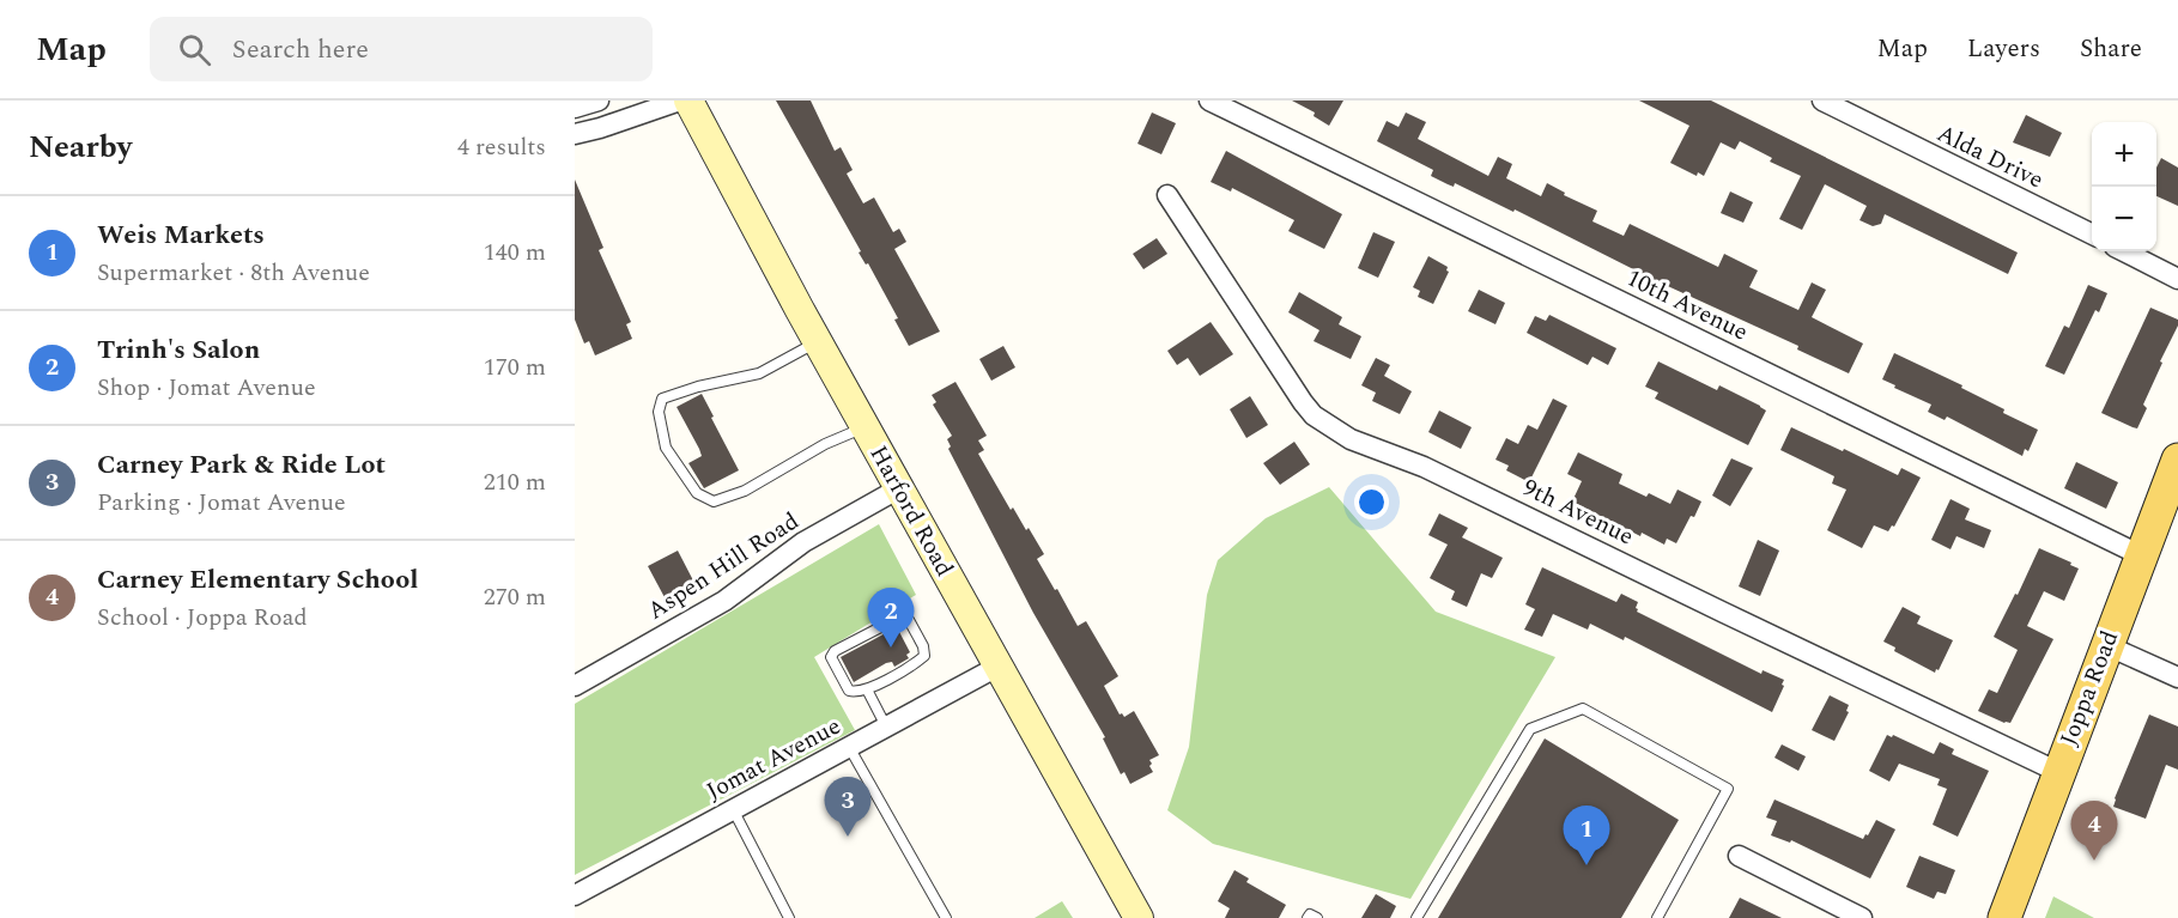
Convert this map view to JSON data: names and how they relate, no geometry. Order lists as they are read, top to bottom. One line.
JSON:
{"streets":{"main road":["Harford Road","Joppa Road"],"street":["Alda Drive","10th Avenue","9th Avenue","Aspen Hill Road","Jomat Avenue"]},"crossings":[["10th Avenue","Joppa Road"],["Harford Road","Aspen Hill Road"],["Harford Road","Jomat Avenue"],["9th Avenue","Joppa Road"]],"page":{"header":"Map","search":"Search here","nav":["Map","Layers","Share"],"heading":["Nearby","4 results"],"map_buttons":["+","−"],"list":[{"mark":"1","name":"Weis Markets","note":"Supermarket · 8th Avenue","value":"140 m"},{"mark":"2","name":"Trinh's Salon","note":"Shop · Jomat Avenue","value":"170 m"},{"mark":"3","name":"Carney Park & Ride Lot","note":"Parking · Jomat Avenue","value":"210 m"},{"mark":"4","name":"Carney Elementary School","note":"School · Joppa Road","value":"270 m"}],"pins":["2","3","4","1"]}}
